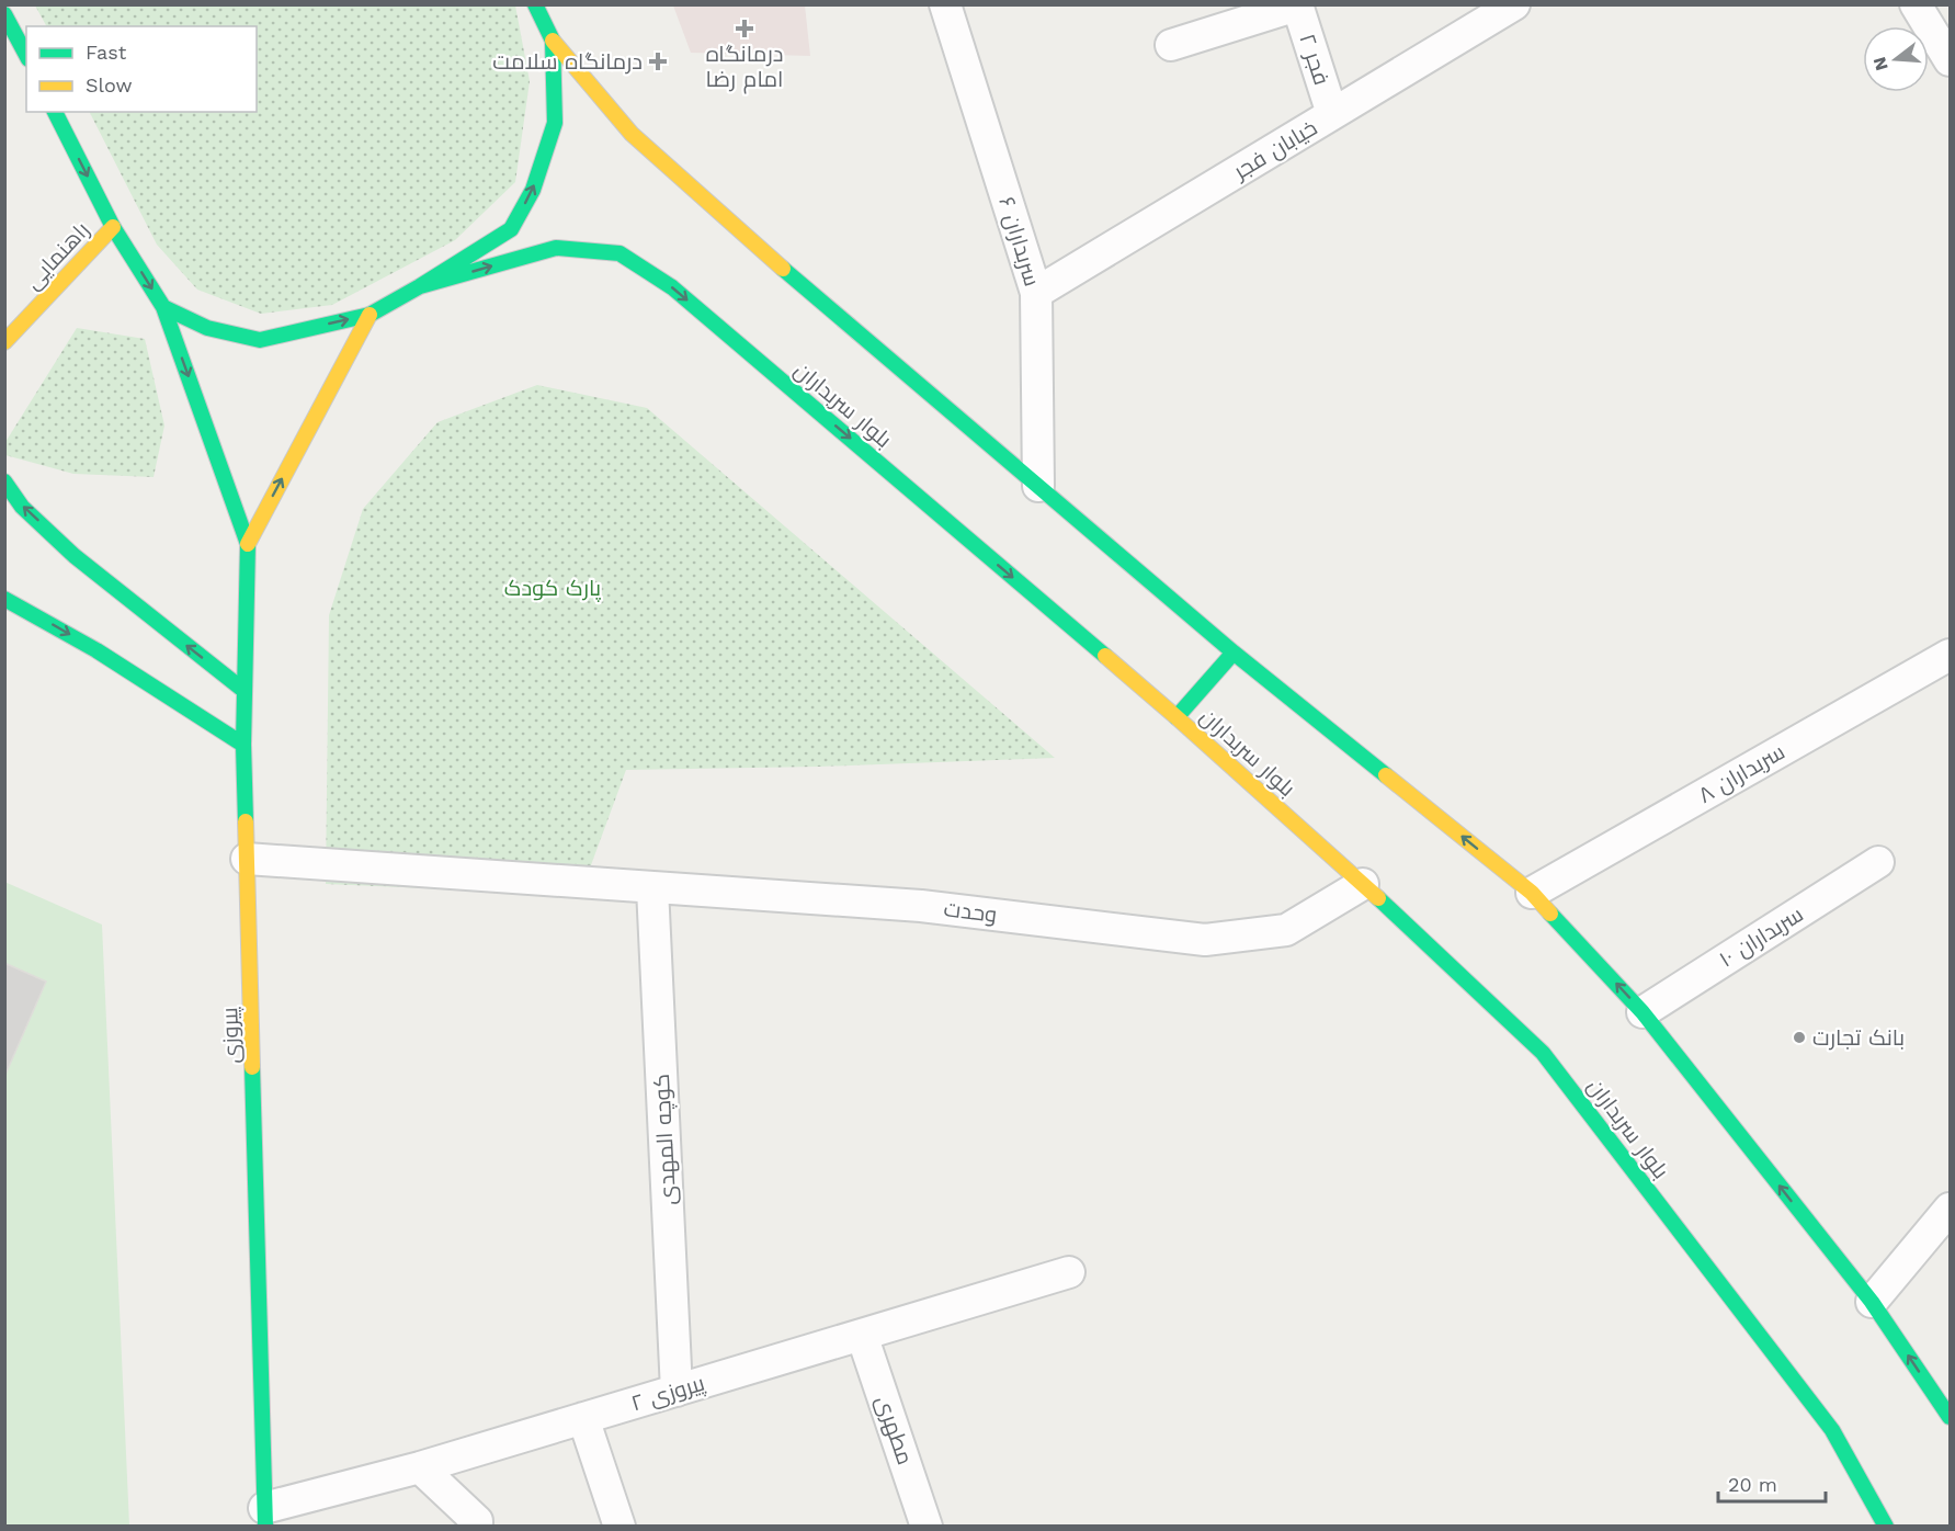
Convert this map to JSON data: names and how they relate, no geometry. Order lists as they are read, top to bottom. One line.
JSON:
{"streets":{"main road":["راهنمایی","بلوار سربداران","پیروزی"],"street":["فجر ۲","خیابان فجر","سربداران ۶","سربداران ۸","وحدت","سربداران ۱۰","کوچه المهدی","پیروزی ۲","مطهری"]},"crossings":[["فجر ۲","خیابان فجر"],["خیابان فجر","سربداران ۶"],["بلوار سربداران","وحدت"],["وحدت","پیروزی"],["وحدت","کوچه المهدی"],["پیروزی","پیروزی ۲"],["کوچه المهدی","پیروزی ۲"],["پیروزی ۲","مطهری"]],"parks":["پارک کودک"],"places":{"health":["درمانگاه امام رضا","درمانگاه سلامت"],"other":["بانک تجارت"]},"legend":["Fast","Slow"],"scale_bar":"20 m","north":"left"}
